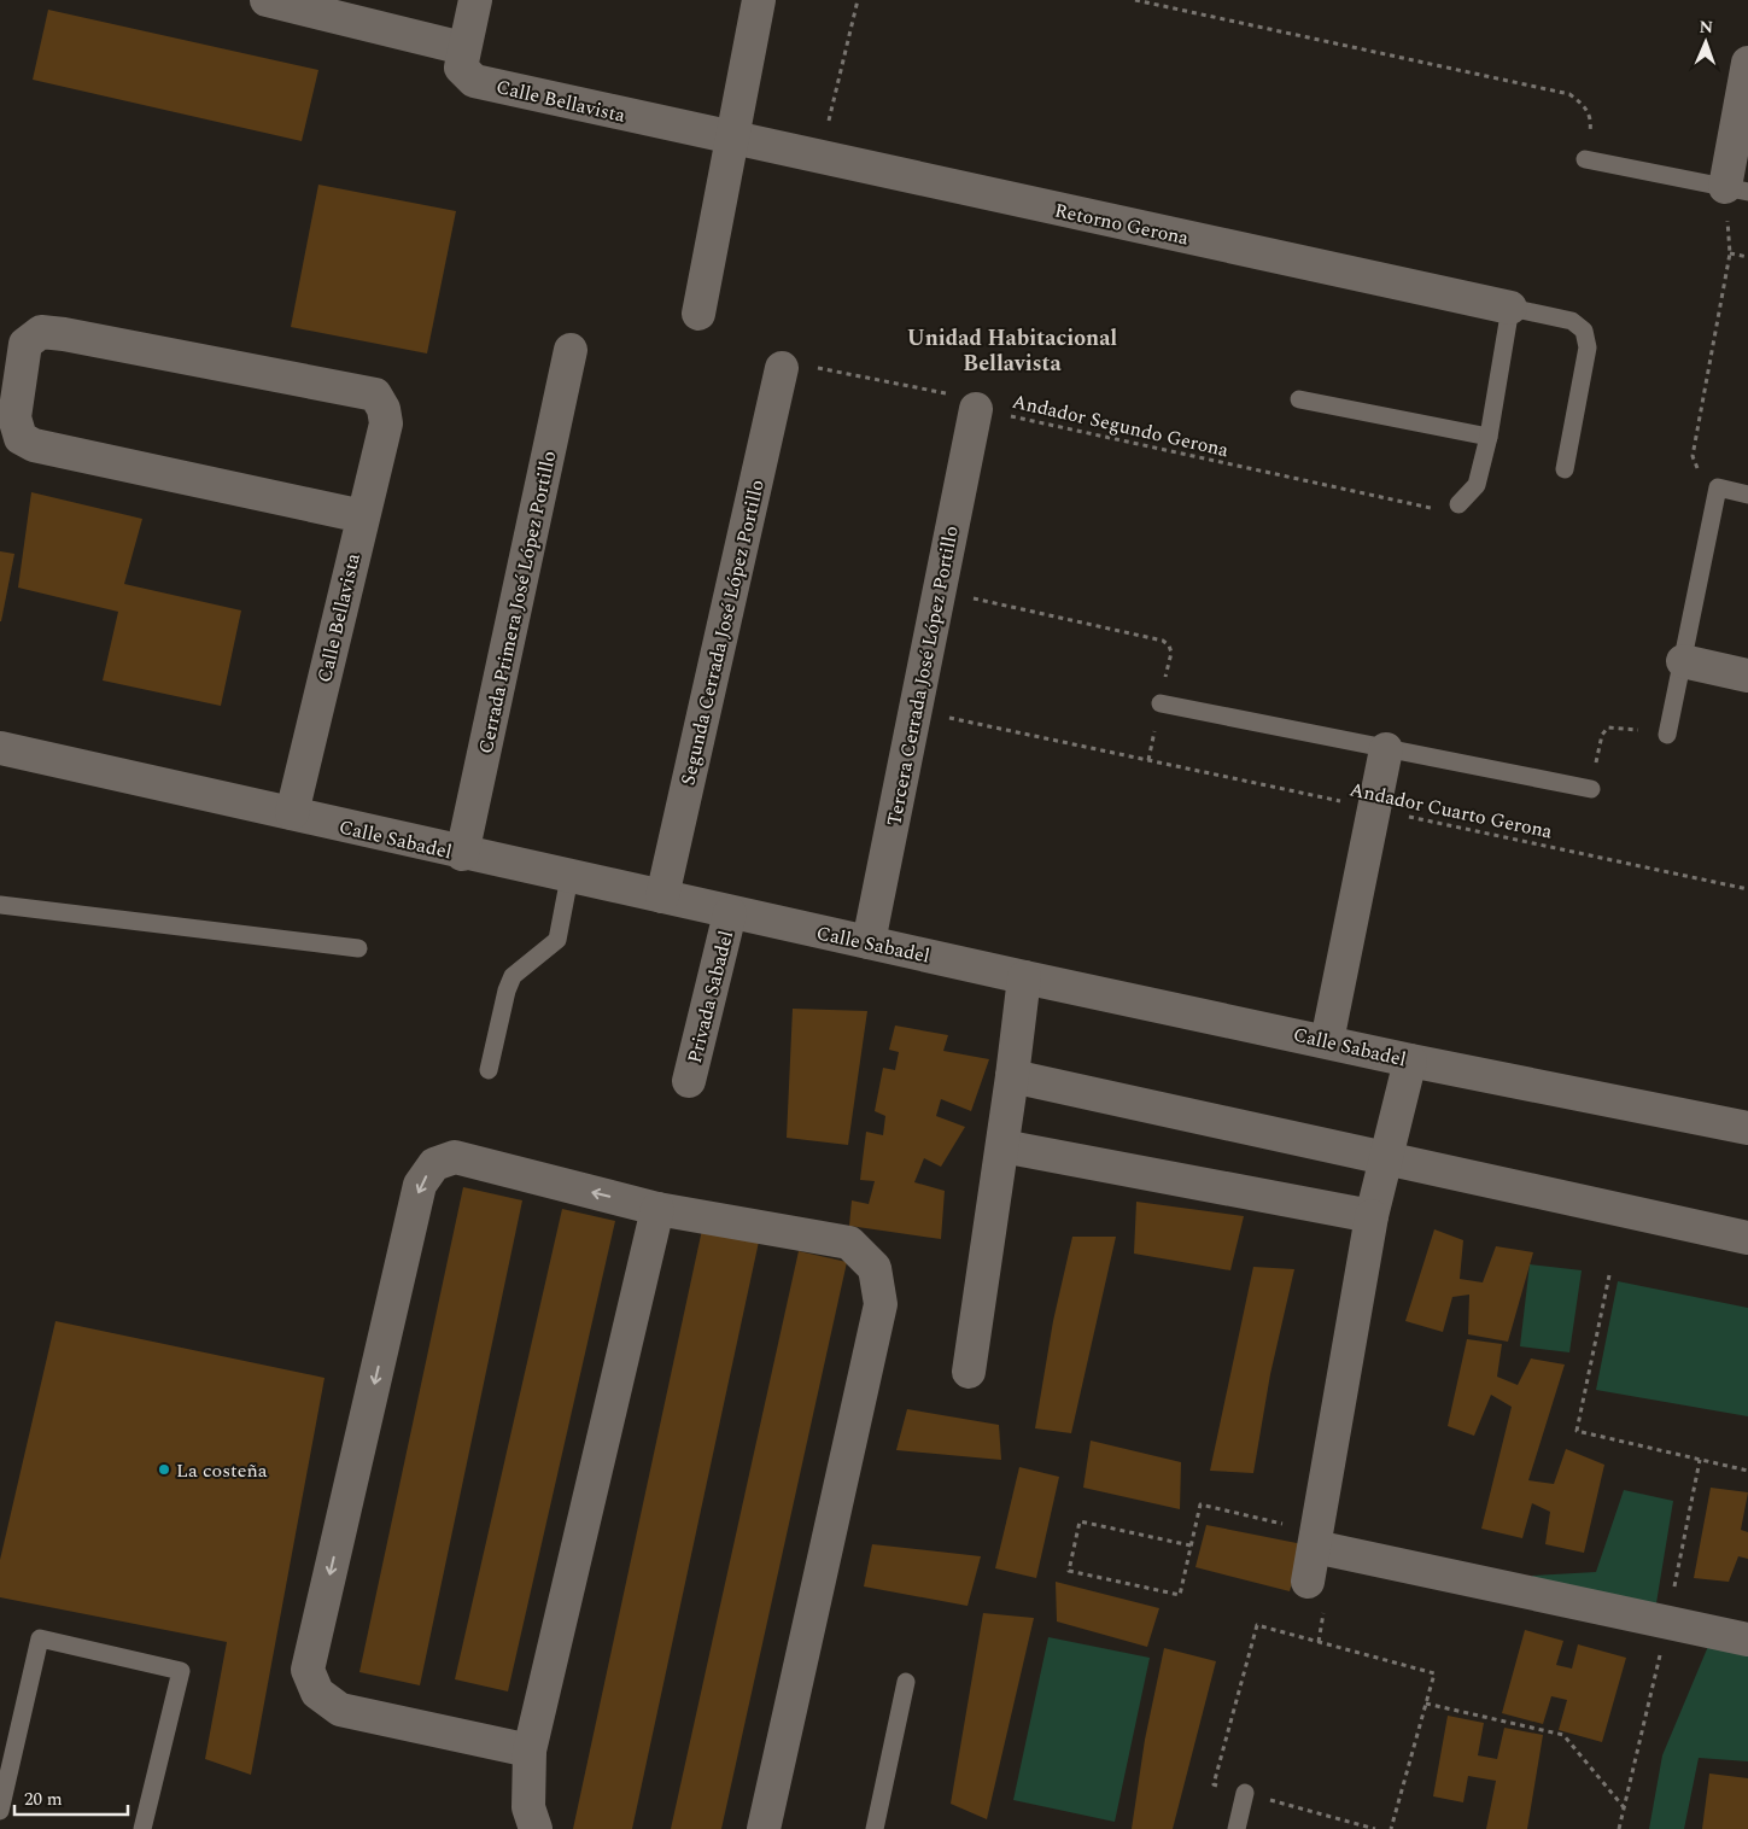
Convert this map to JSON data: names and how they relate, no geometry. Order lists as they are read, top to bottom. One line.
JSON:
{"streets":{"street":["Calle Bellavista","Retorno Gerona","Cerrada Primera José López Portillo","Segunda Cerrada José López Portillo","Tercera Cerrada José López Portillo","Calle Sabadel","Privada Sabadel"],"path":["Andador Segundo Gerona","Andador Cuarto Gerona"]},"crossings":[["Calle Bellavista","Retorno Gerona"],["Calle Bellavista","Calle Sabadel"],["Andador Segundo Gerona","Segunda Cerrada José López Portillo"],["Andador Segundo Gerona","Tercera Cerrada José López Portillo"],["Cerrada Primera José López Portillo","Calle Sabadel"],["Segunda Cerrada José López Portillo","Calle Sabadel"],["Tercera Cerrada José López Portillo","Andador Cuarto Gerona"],["Tercera Cerrada José López Portillo","Calle Sabadel"],["Calle Sabadel","Privada Sabadel"]],"districts":["Unidad Habitacional Bellavista"],"places":["La costeña"],"scale_bar":"20 m","north":"top"}
